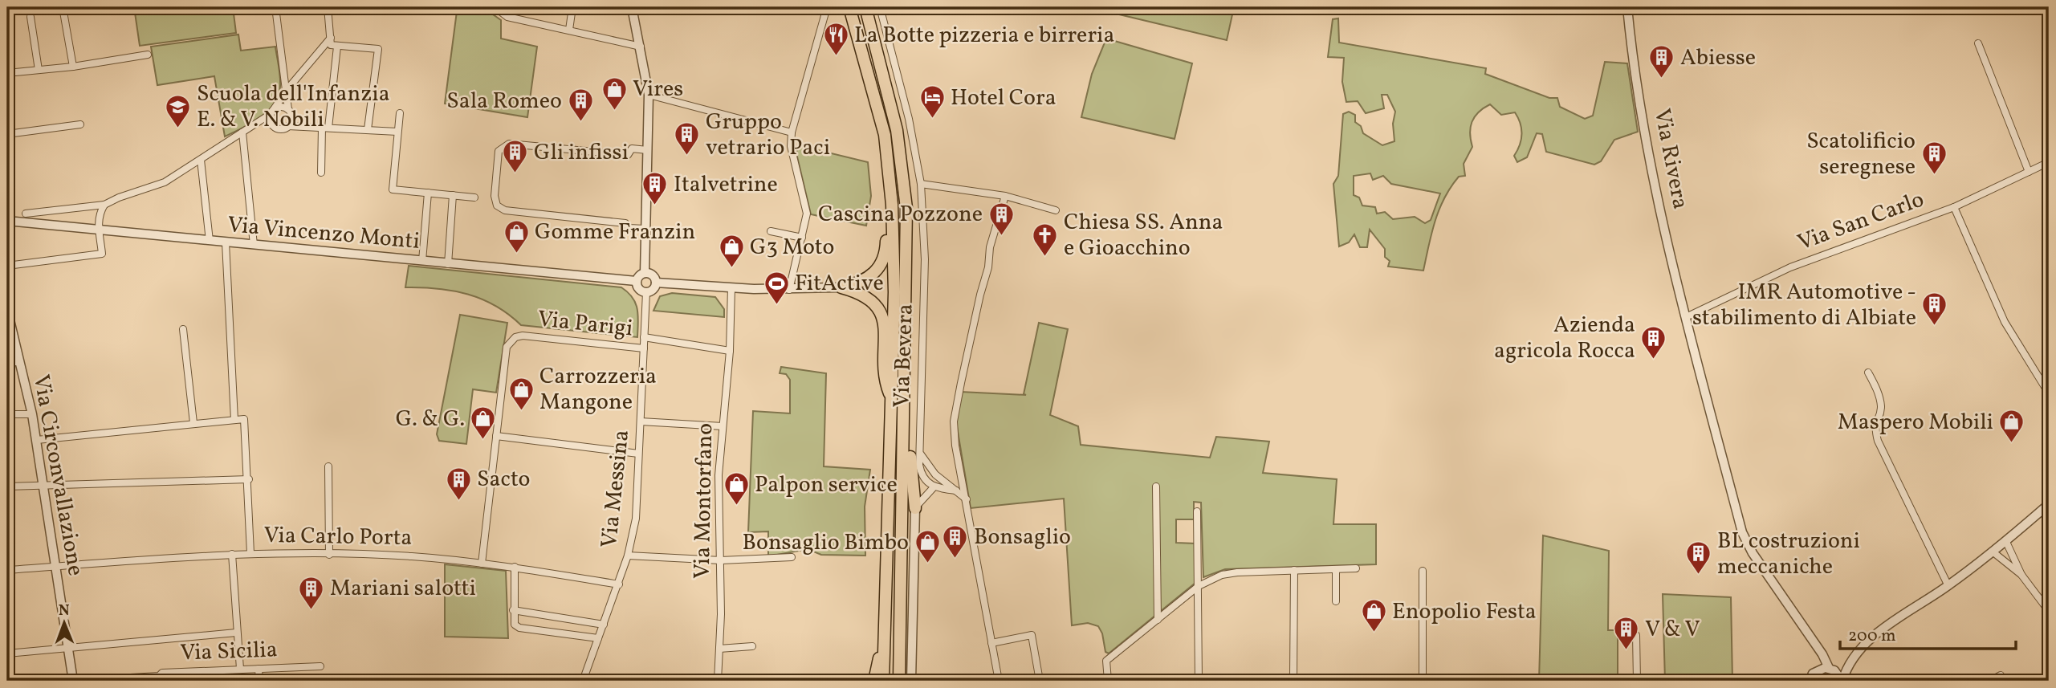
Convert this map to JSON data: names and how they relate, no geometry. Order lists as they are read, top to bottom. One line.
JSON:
{"streets":{"street":["Via Rivera","Via San Carlo","Via Vincenzo Monti","Via Parigi","Via Bevera","Via Circonvallazione","Via Messina","Via Montorfano","Via Carlo Porta","Via Sicilia"]},"crossings":[["Via Rivera","Via San Carlo"],["Via Vincenzo Monti","Via Messina"],["Via Parigi","Via Messina"],["Via Circonvallazione","Via Carlo Porta"],["Via Circonvallazione","Via Sicilia"],["Via Messina","Via Carlo Porta"]],"places":{"restaurant":["La Botte pizzeria e birreria"],"building":["Abiesse","Sala Romeo","Gruppo vetrario Paci","Gli infissi","Scatolificio seregnese","Italvetrine","Cascina Pozzone","IMR Automotive - stabilimento di Albiate","Azienda agricola Rocca","Sacto","Bonsaglio","BL costruzioni meccaniche","Mariani salotti","V & V"],"shop":["Vires","Gomme Franzin","G3 Moto","Carrozzeria Mangone","G. & G.","Maspero Mobili","Palpon service","Bonsaglio Bimbo","Enopolio Festa"],"hotel":["Hotel Cora"],"school or university":["Scuola dell'Infanzia E. & V. Nobili"],"church":["Chiesa SS. Anna e Gioacchino"],"sports":["FitActive"]},"scale_bar":"200 m","north":"top"}
